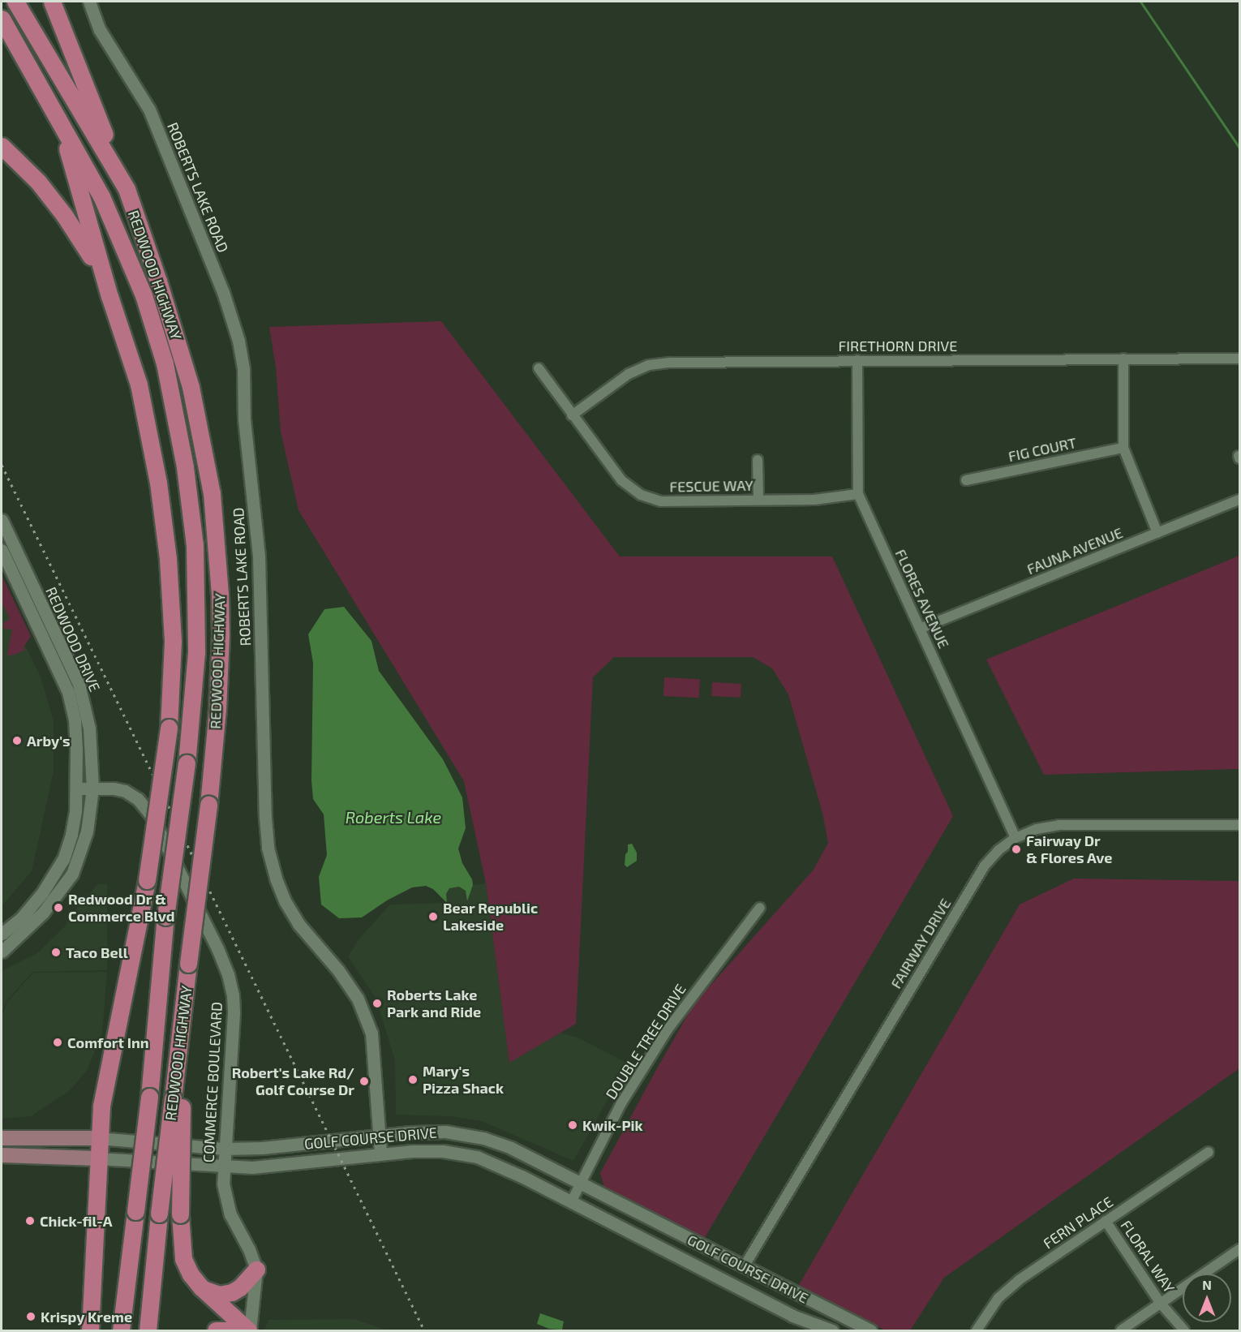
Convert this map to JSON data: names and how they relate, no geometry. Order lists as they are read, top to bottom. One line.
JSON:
{"streets":{"highway":["REDWOOD HIGHWAY"],"main road":["GOLF COURSE DRIVE"],"street":["ROBERTS LAKE ROAD","FIRETHORN DRIVE","FIG COURT","FESCUE WAY","FAUNA AVENUE","FLORES AVENUE","REDWOOD DRIVE","FAIRWAY DRIVE","DOUBLE TREE DRIVE","COMMERCE BOULEVARD","FERN PLACE","FLORAL WAY"]},"crossings":[["ROBERTS LAKE ROAD","GOLF COURSE DRIVE"],["FIRETHORN DRIVE","FESCUE WAY"],["FIRETHORN DRIVE","FLORES AVENUE"],["FESCUE WAY","FLORES AVENUE"],["FAUNA AVENUE","FLORES AVENUE"],["FLORES AVENUE","FAIRWAY DRIVE"],["REDWOOD DRIVE","COMMERCE BOULEVARD"],["FAIRWAY DRIVE","GOLF COURSE DRIVE"],["DOUBLE TREE DRIVE","GOLF COURSE DRIVE"],["COMMERCE BOULEVARD","GOLF COURSE DRIVE"],["FERN PLACE","FLORAL WAY"]],"water":["Roberts Lake"],"places":["Arby's","Fairway Dr & Flores Ave","Redwood Dr & Commerce Blvd","Bear Republic Lakeside","Taco Bell","Roberts Lake Park and Ride","Comfort Inn","Mary's Pizza Shack","Robert's Lake Rd/ Golf Course Dr","Kwik-Pik","Chick-fil-A","Krispy Kreme"],"north":"top"}
